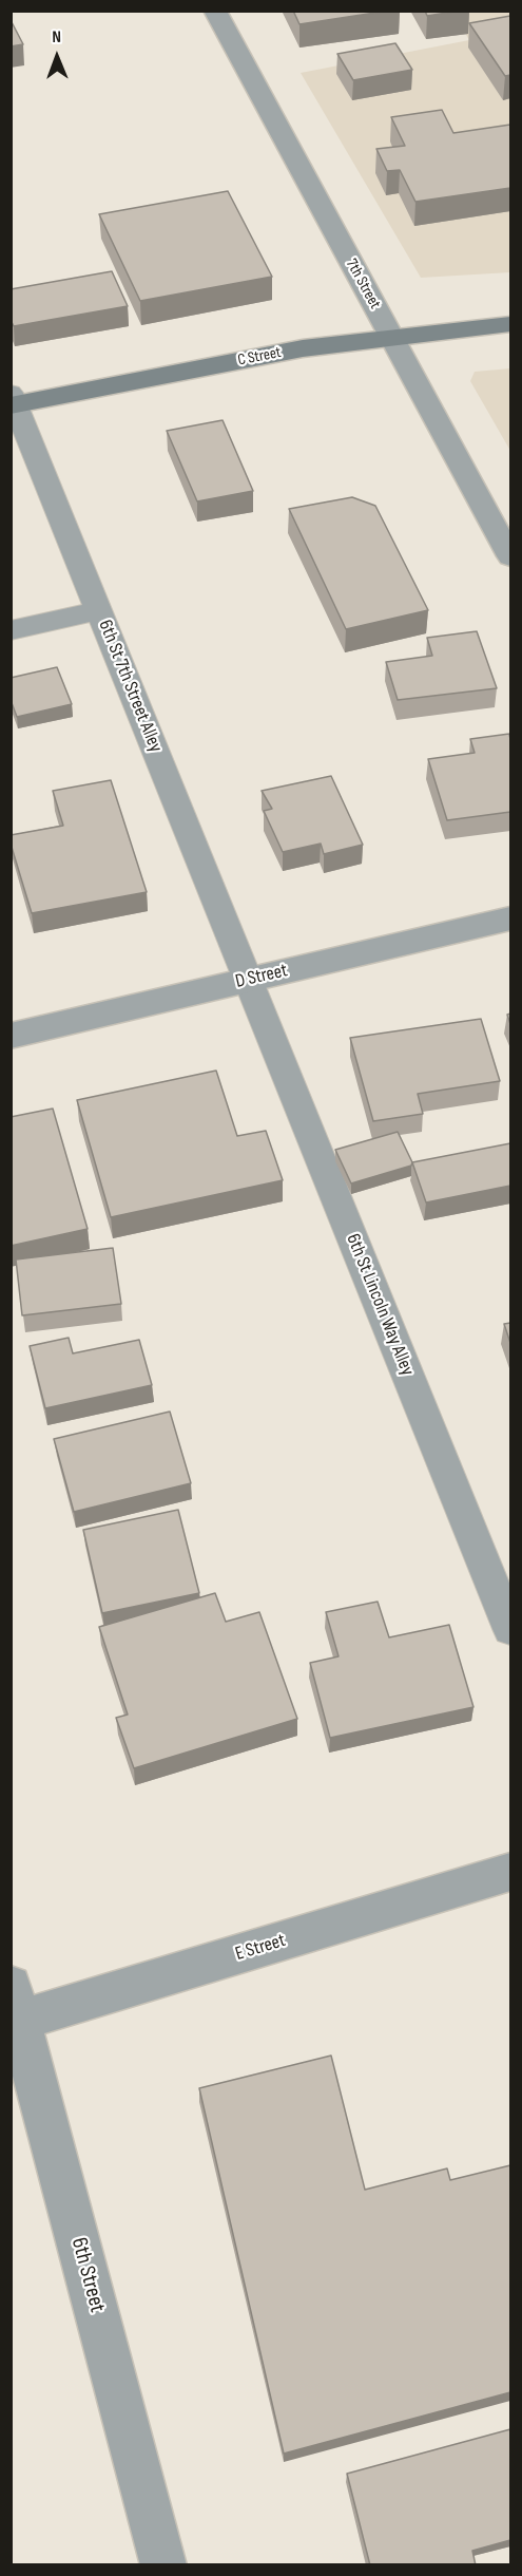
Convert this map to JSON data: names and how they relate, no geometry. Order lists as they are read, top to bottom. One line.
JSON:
{"streets":{"street":["7th Street","C Street","D Street","E Street","6th Street"],"lane":["6th St 7th Street Alley","6th St Lincoln Way Alley"]},"crossings":[["7th Street","C Street"],["C Street","6th St 7th Street Alley"],["6th St 7th Street Alley","D Street"],["6th St 7th Street Alley","6th St Lincoln Way Alley"],["D Street","6th St Lincoln Way Alley"],["E Street","6th Street"]],"north":"top"}
